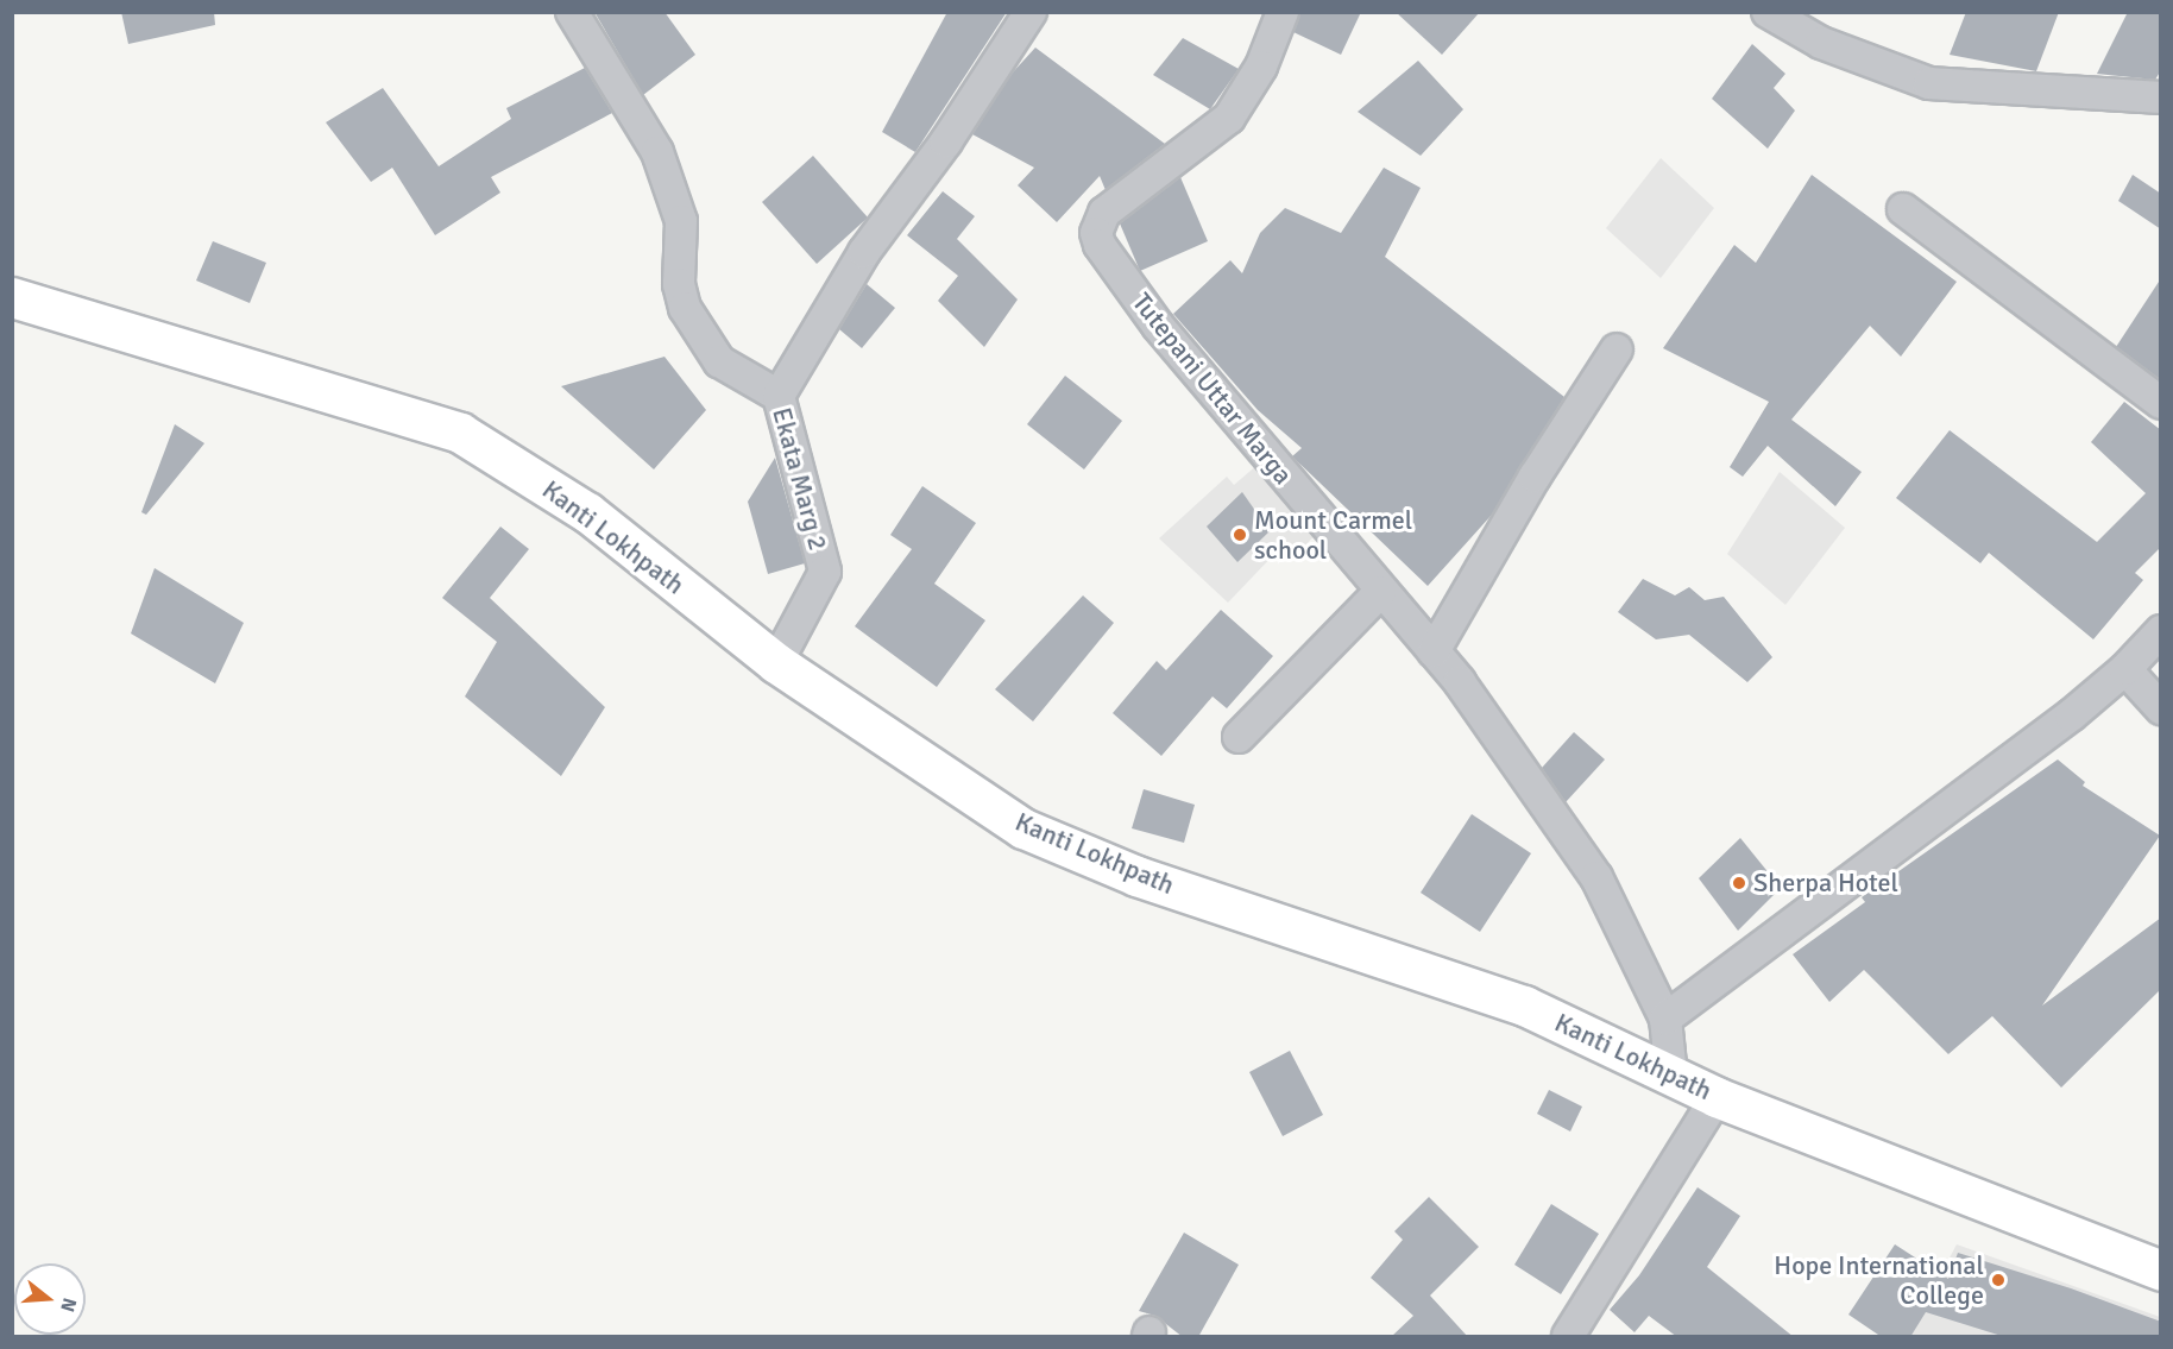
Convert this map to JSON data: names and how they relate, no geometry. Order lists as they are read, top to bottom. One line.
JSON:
{"streets":{"main road":["Kanti Lokhpath"],"street":["Tutepani Uttar Marga","Ekata Marg 2"]},"crossings":[["Tutepani Uttar Marga","Kanti Lokhpath"],["Ekata Marg 2","Kanti Lokhpath"]],"places":["Mount Carmel school","Sherpa Hotel","Hope International College"],"north":"right"}
